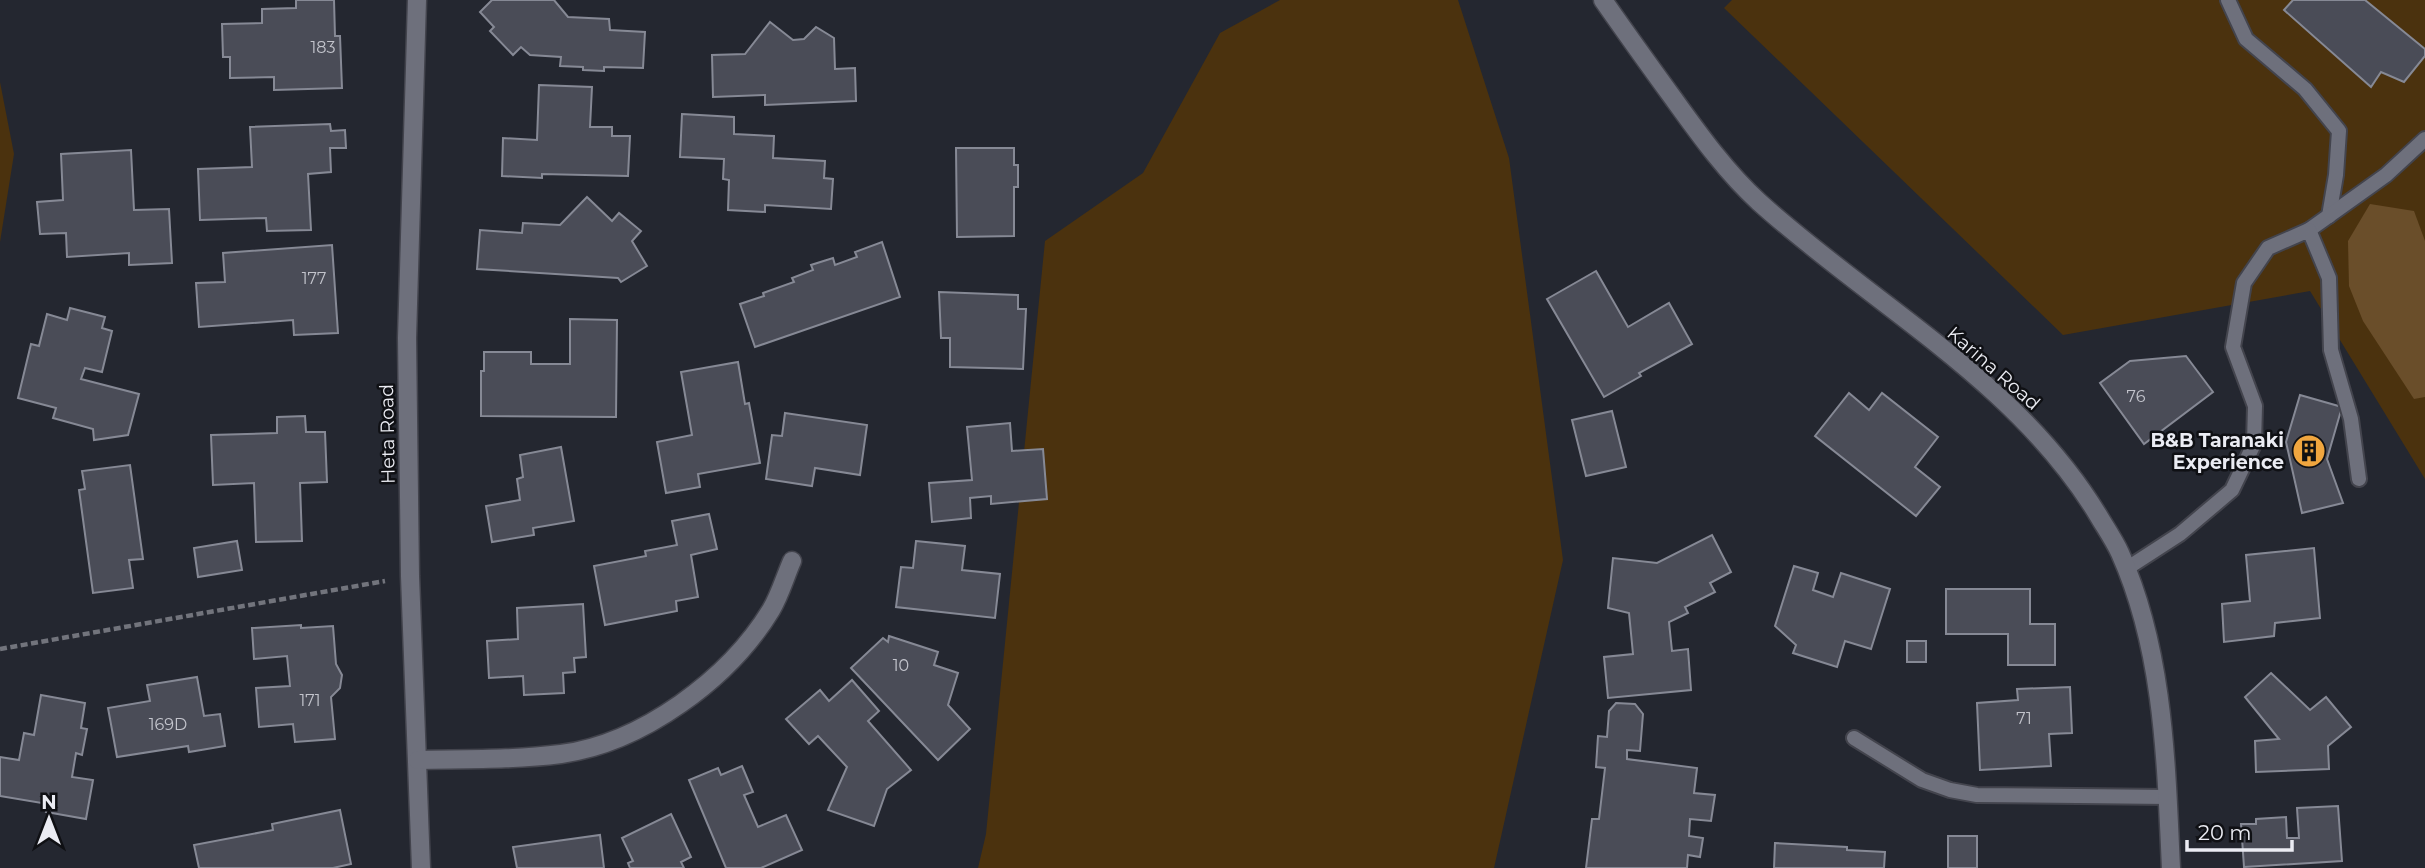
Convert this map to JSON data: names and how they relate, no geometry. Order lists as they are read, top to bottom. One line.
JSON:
{"streets":{"street":["Karina Road","Heta Road"]},"places":{"building":["B&B Taranaki Experience"]},"house_numbers":["183","177","76","10","171","71","169D"],"scale_bar":"20 m","north":"top"}
